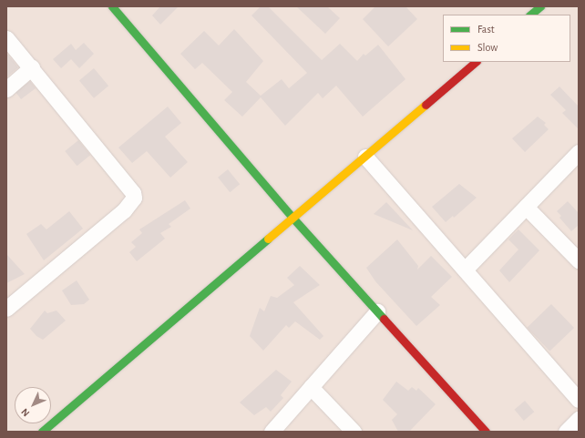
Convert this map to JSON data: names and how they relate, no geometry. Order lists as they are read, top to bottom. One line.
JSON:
{"legend":["Fast","Slow"],"north":"bottom left"}
